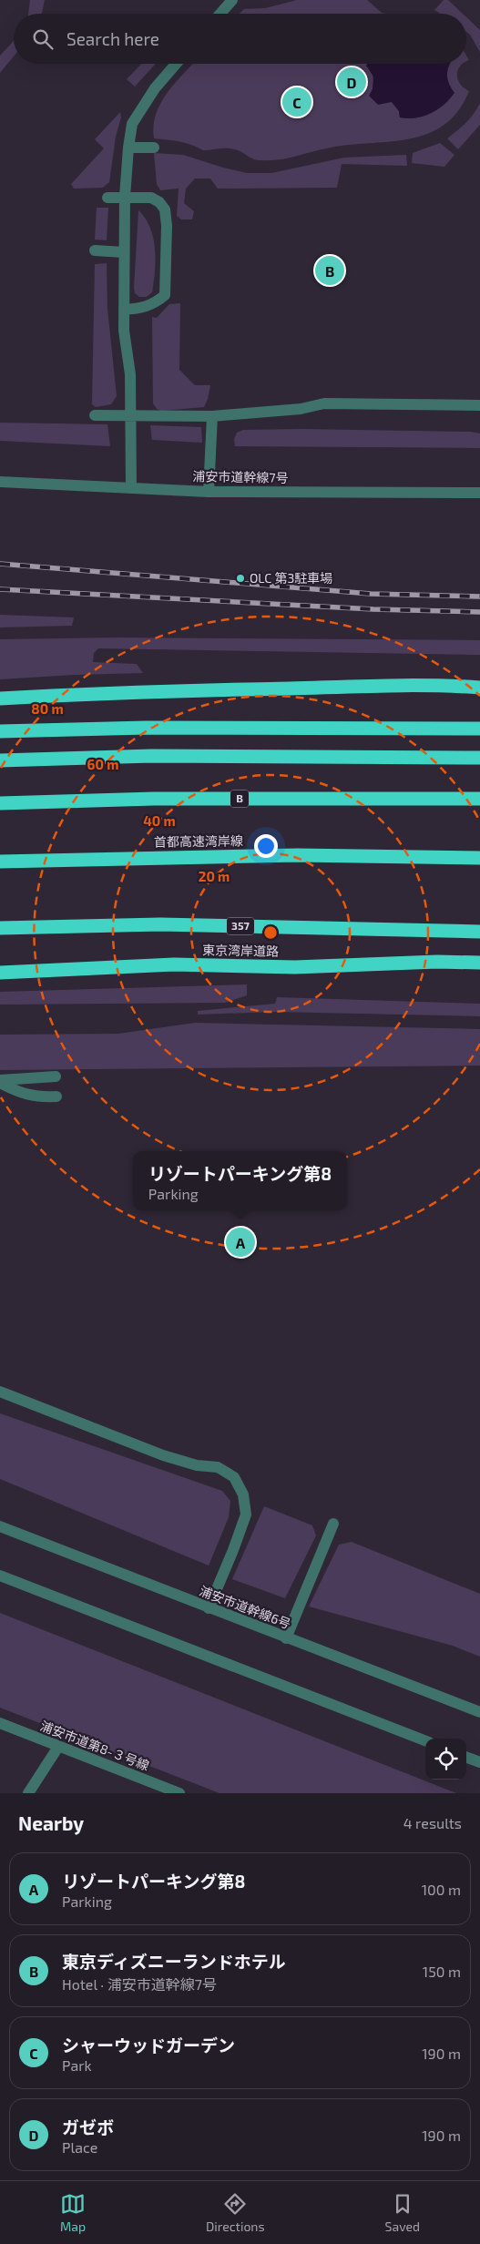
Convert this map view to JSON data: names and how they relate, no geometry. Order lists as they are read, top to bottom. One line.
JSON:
{"streets":{"highway":["B","首都高速湾岸線","357","東京湾岸道路"],"street":["浦安市道幹線7号","浦安市道幹線6号","浦安市道第8-３号線"]},"places":["OLC 第3駐車場"],"page":{"search":"Search here","pins":["D","C","B","A"],"popup":["リゾートパーキング第8","Parking"],"heading":["Nearby","4 results"],"list":[{"mark":"A","name":"リゾートパーキング第8","note":"Parking","value":"100 m"},{"mark":"B","name":"東京ディズニーランドホテル","note":"Hotel · 浦安市道幹線7号","value":"150 m"},{"mark":"C","name":"シャーウッドガーデン","note":"Park","value":"190 m"},{"mark":"D","name":"ガゼボ","note":"Place","value":"190 m"}],"nav":["Map","Directions","Saved"]},"rings":["80 m","60 m","40 m","20 m"]}
